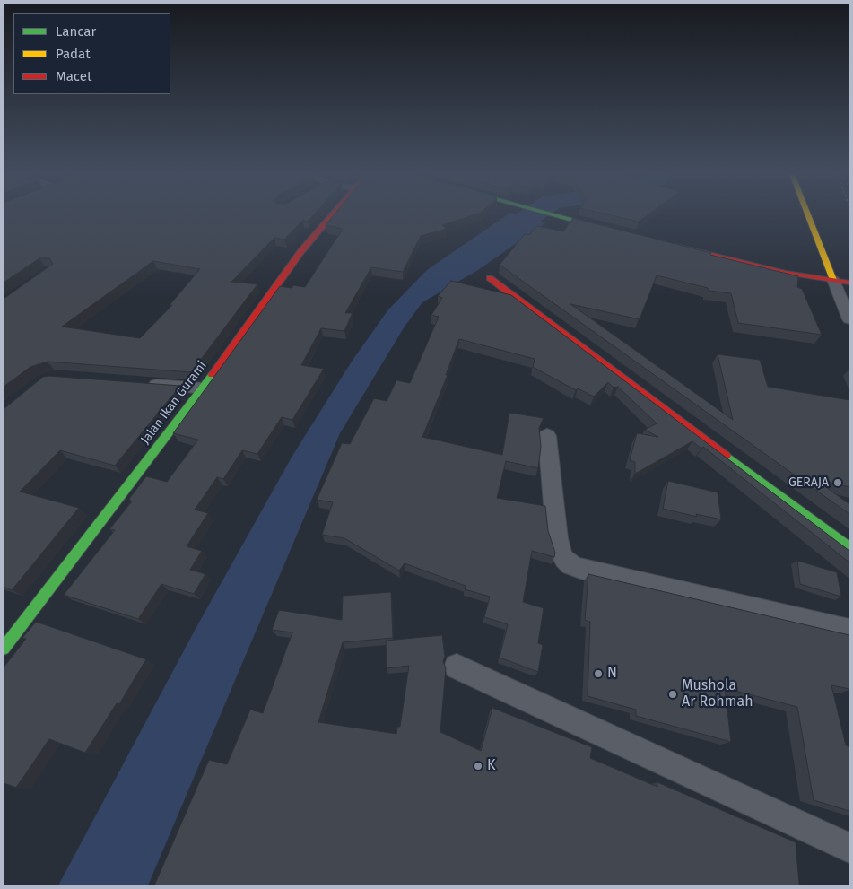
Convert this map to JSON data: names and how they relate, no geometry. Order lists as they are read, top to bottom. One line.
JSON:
{"streets":{"main road":["Jalan Ikan Gurami"]},"places":["GERAJA","N","Mushola Ar Rohmah","K"],"legend":["Lancar","Padat","Macet"]}
